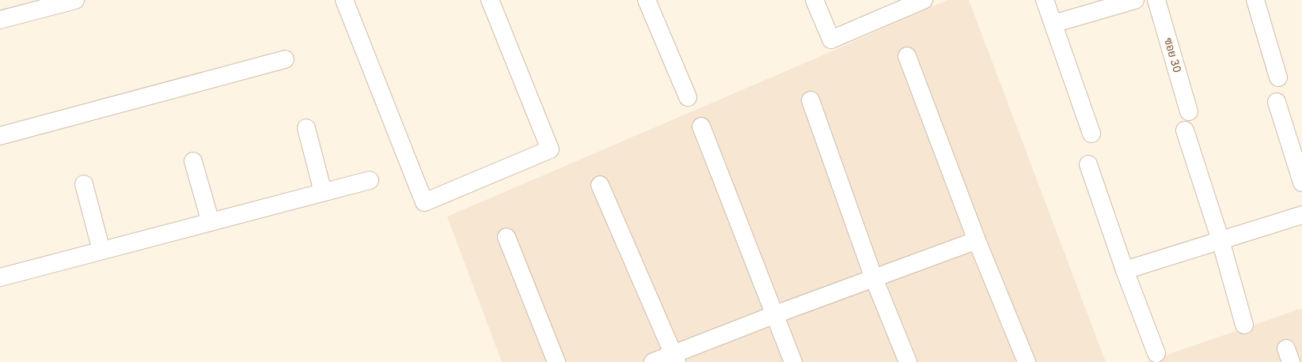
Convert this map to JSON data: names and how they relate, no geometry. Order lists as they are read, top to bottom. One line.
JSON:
{"streets":{"street":["ซอย 30"]}}
